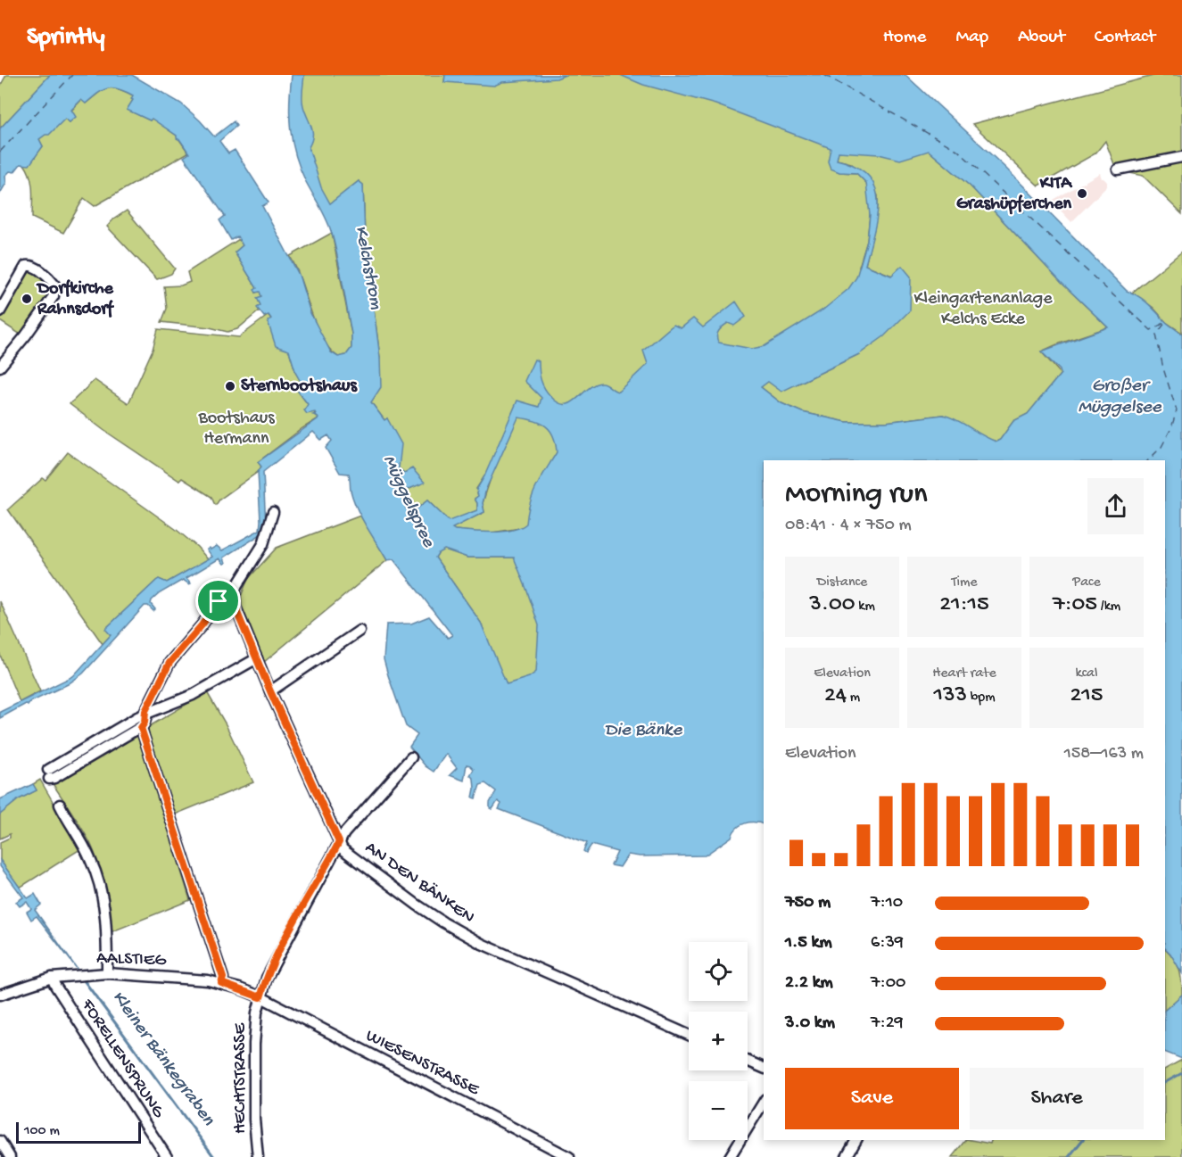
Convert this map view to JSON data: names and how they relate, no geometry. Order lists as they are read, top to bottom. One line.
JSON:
{"streets":{"street":["AN DEN BÄNKEN","AALSTIEG","FORELLENSPRUNG","WIESENSTRASSE","HECHTSTRASSE"]},"crossings":[["AN DEN BÄNKEN","HECHTSTRASSE"],["AALSTIEG","FORELLENSPRUNG"],["AALSTIEG","WIESENSTRASSE"],["AALSTIEG","HECHTSTRASSE"],["WIESENSTRASSE","HECHTSTRASSE"]],"water":["Kelchstrom","Großer Müggelsee","Müggelspree","Die Bänke","Kleiner Bänkegraben"],"parks":["Kleingartenanlage Kelchs Ecke","Bootshaus Hermann"],"places":["KITA Grashüpferchen","Dorfkirche Rahnsdorf","Sternbootshaus"],"scale_bar":"100 m","page":{"header":"Sprintly","nav":["Home","Map","About","Contact"],"heading":["Morning run","08:41 · 4 × 750 m"],"stats":[["Distance","3.00 km"],["Time","21:15"],["Pace","7:05 /km"],["Elevation","24 m"],["Heart rate","133 bpm"],["kcal","215"]],"chart":["Elevation","158–163 m"],"list":[{"name":"750 m","note":"7:10"},{"name":"1.5 km","note":"6:39"},{"name":"2.2 km","note":"7:00"},{"name":"3.0 km","note":"7:29"}],"map_buttons":["+","−"],"buttons":["Save","Share"],"scale":"100 m"}}
